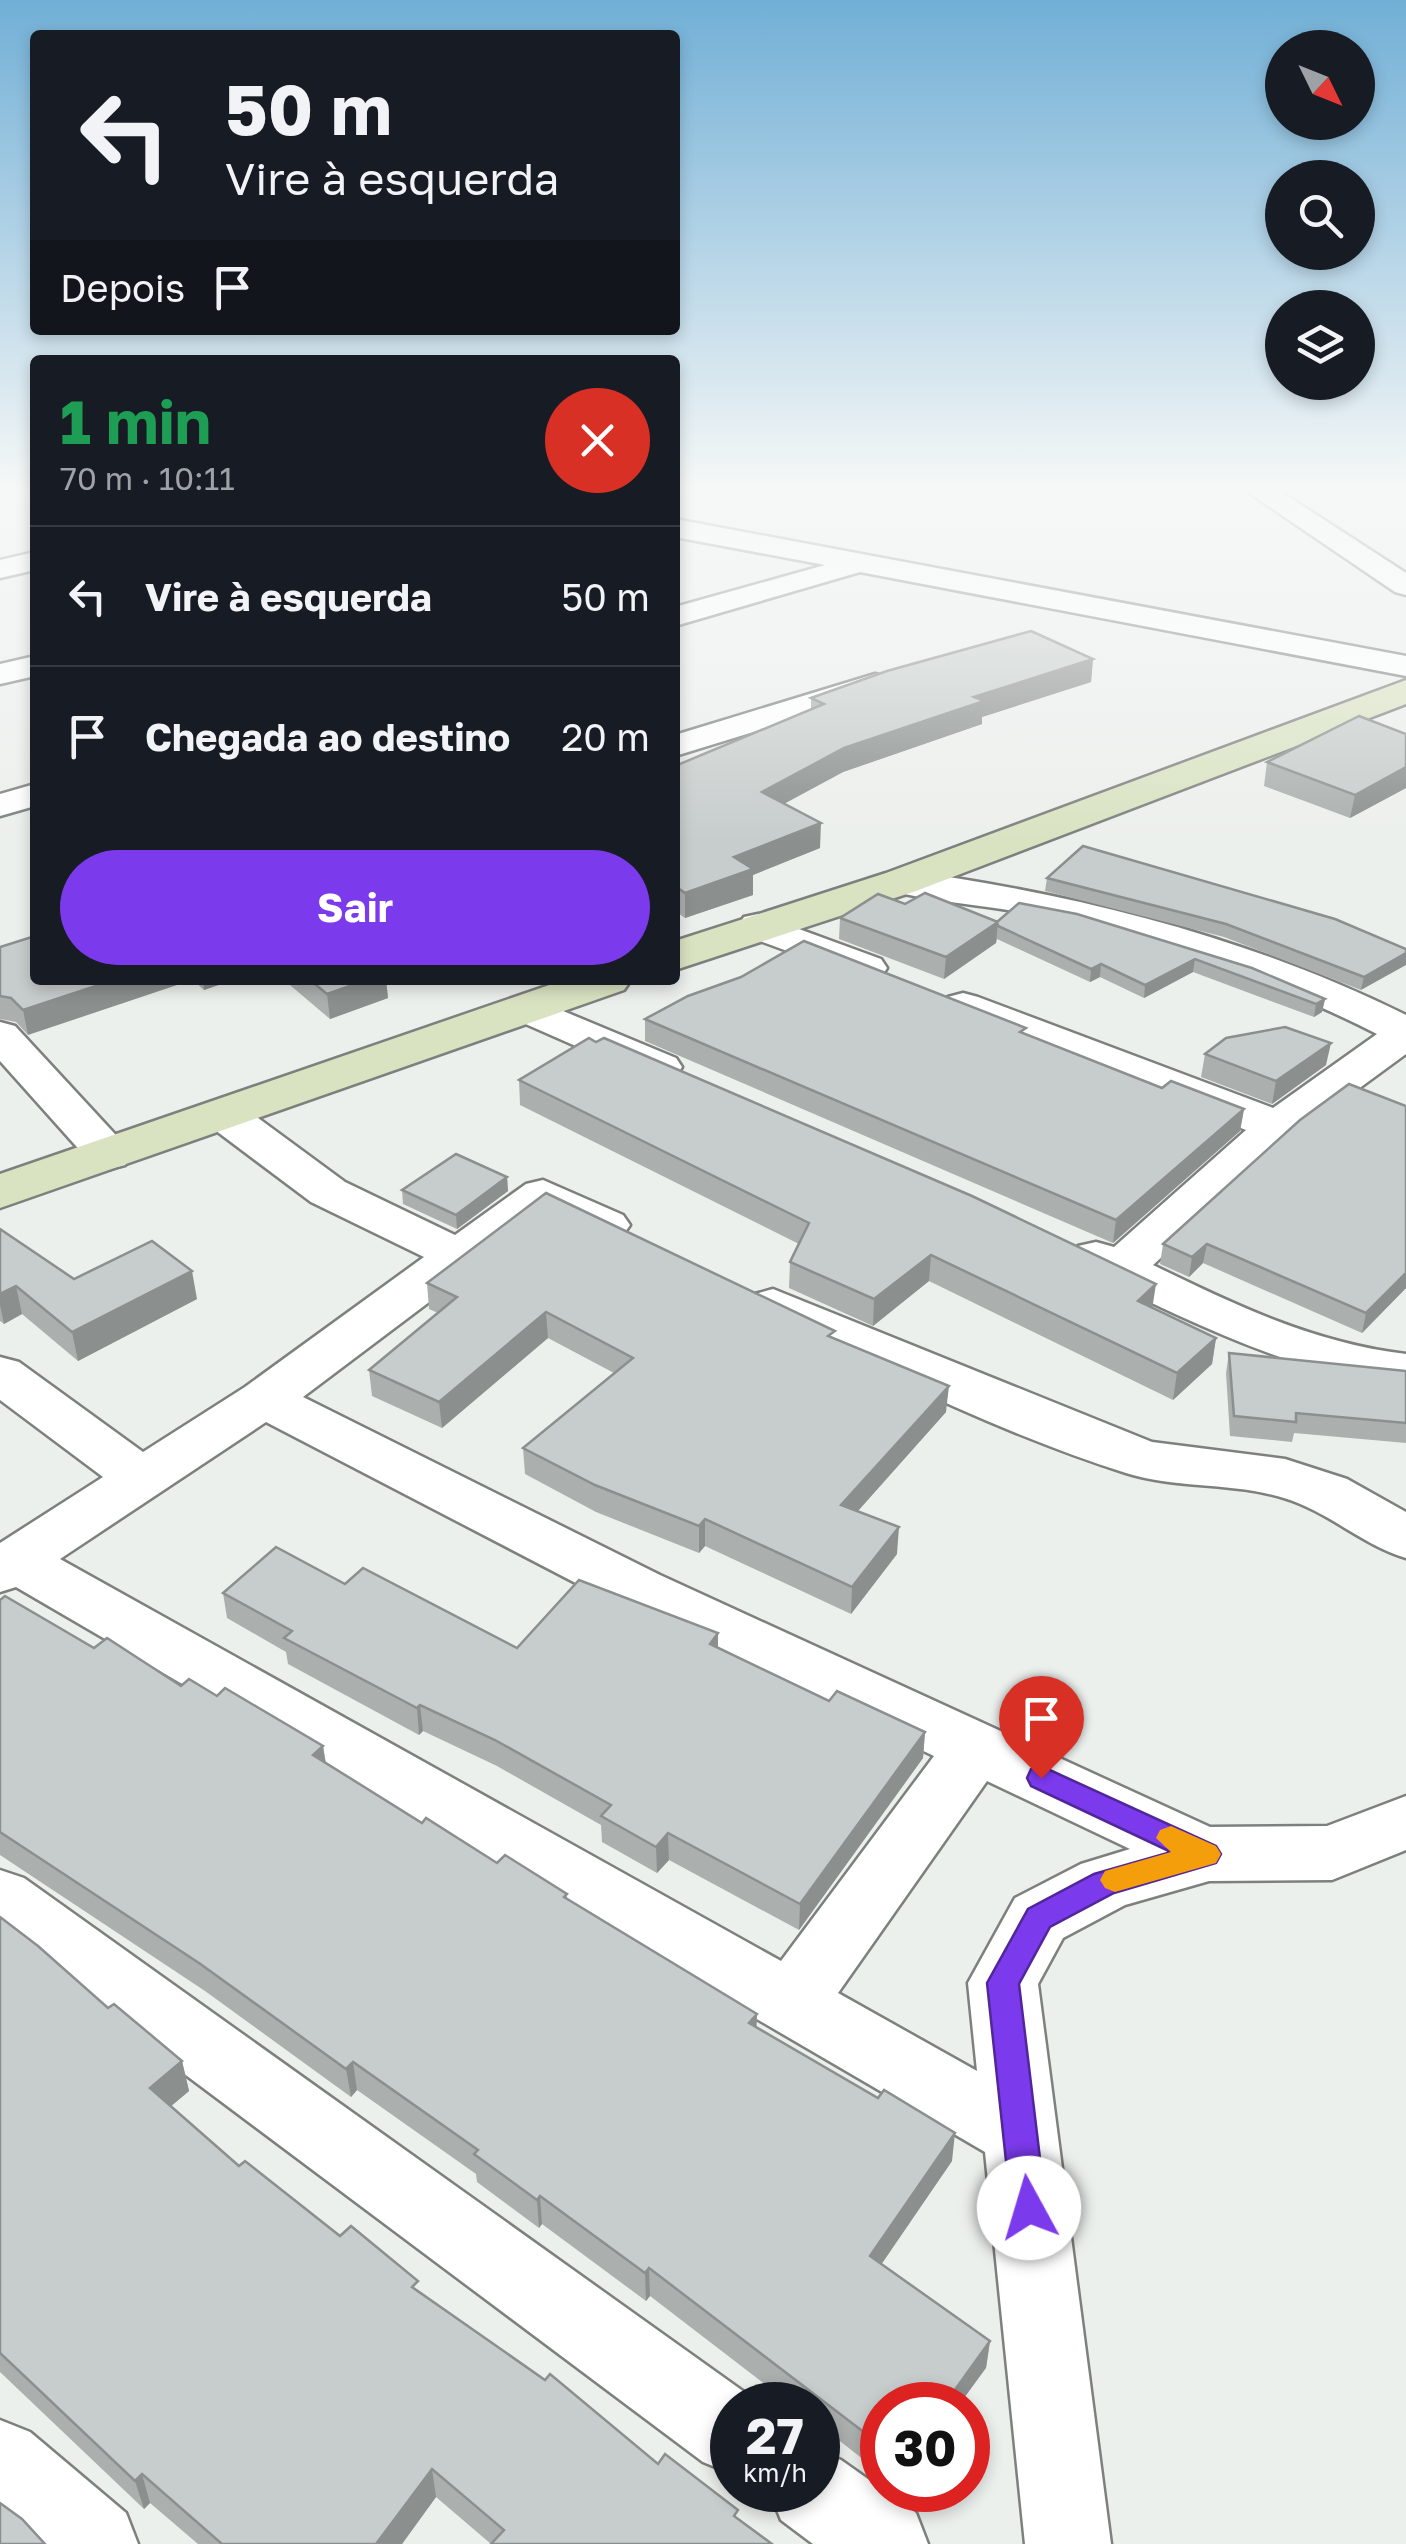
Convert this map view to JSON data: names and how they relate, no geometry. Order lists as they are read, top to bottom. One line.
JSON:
{"north":"bottom right","page":{"turn":["50 m","Vire à esquerda"],"then":"Depois","heading":["1 min","70 m · 10:11"],"list":[{"name":"Vire à esquerda","value":"50 m"},{"name":"Chegada ao destino","value":"20 m"}],"buttons":"Sair","speed":"27 km/h","limit":"30"}}
